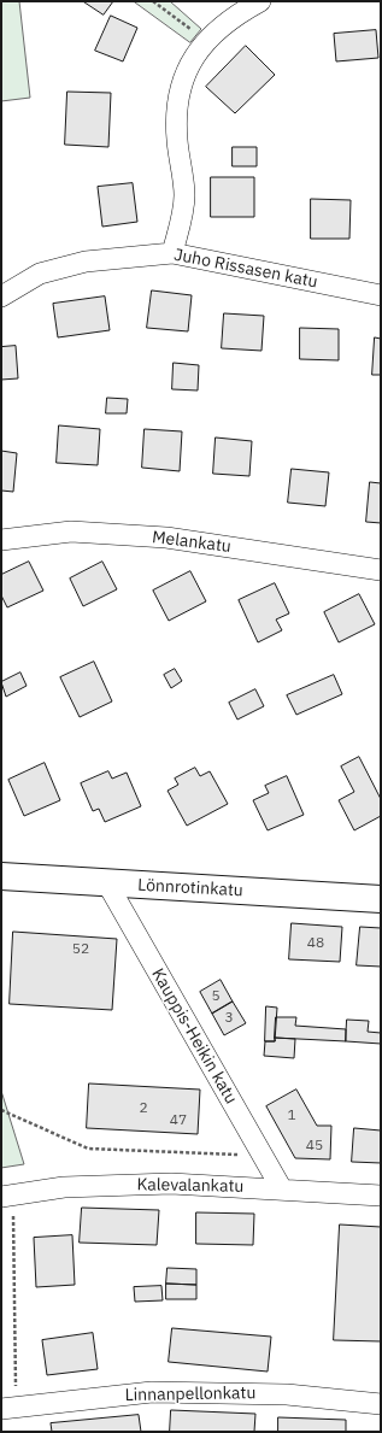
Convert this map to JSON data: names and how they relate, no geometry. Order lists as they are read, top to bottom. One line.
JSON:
{"streets":{"street":["Juho Rissasen katu","Melankatu","Lönnrotinkatu","Kauppis-Heikin katu","Kalevalankatu","Linnanpellonkatu"]},"crossings":[["Lönnrotinkatu","Kauppis-Heikin katu"],["Kauppis-Heikin katu","Kalevalankatu"]],"house_numbers":["48","52","5","3","2","1","47","45"]}
